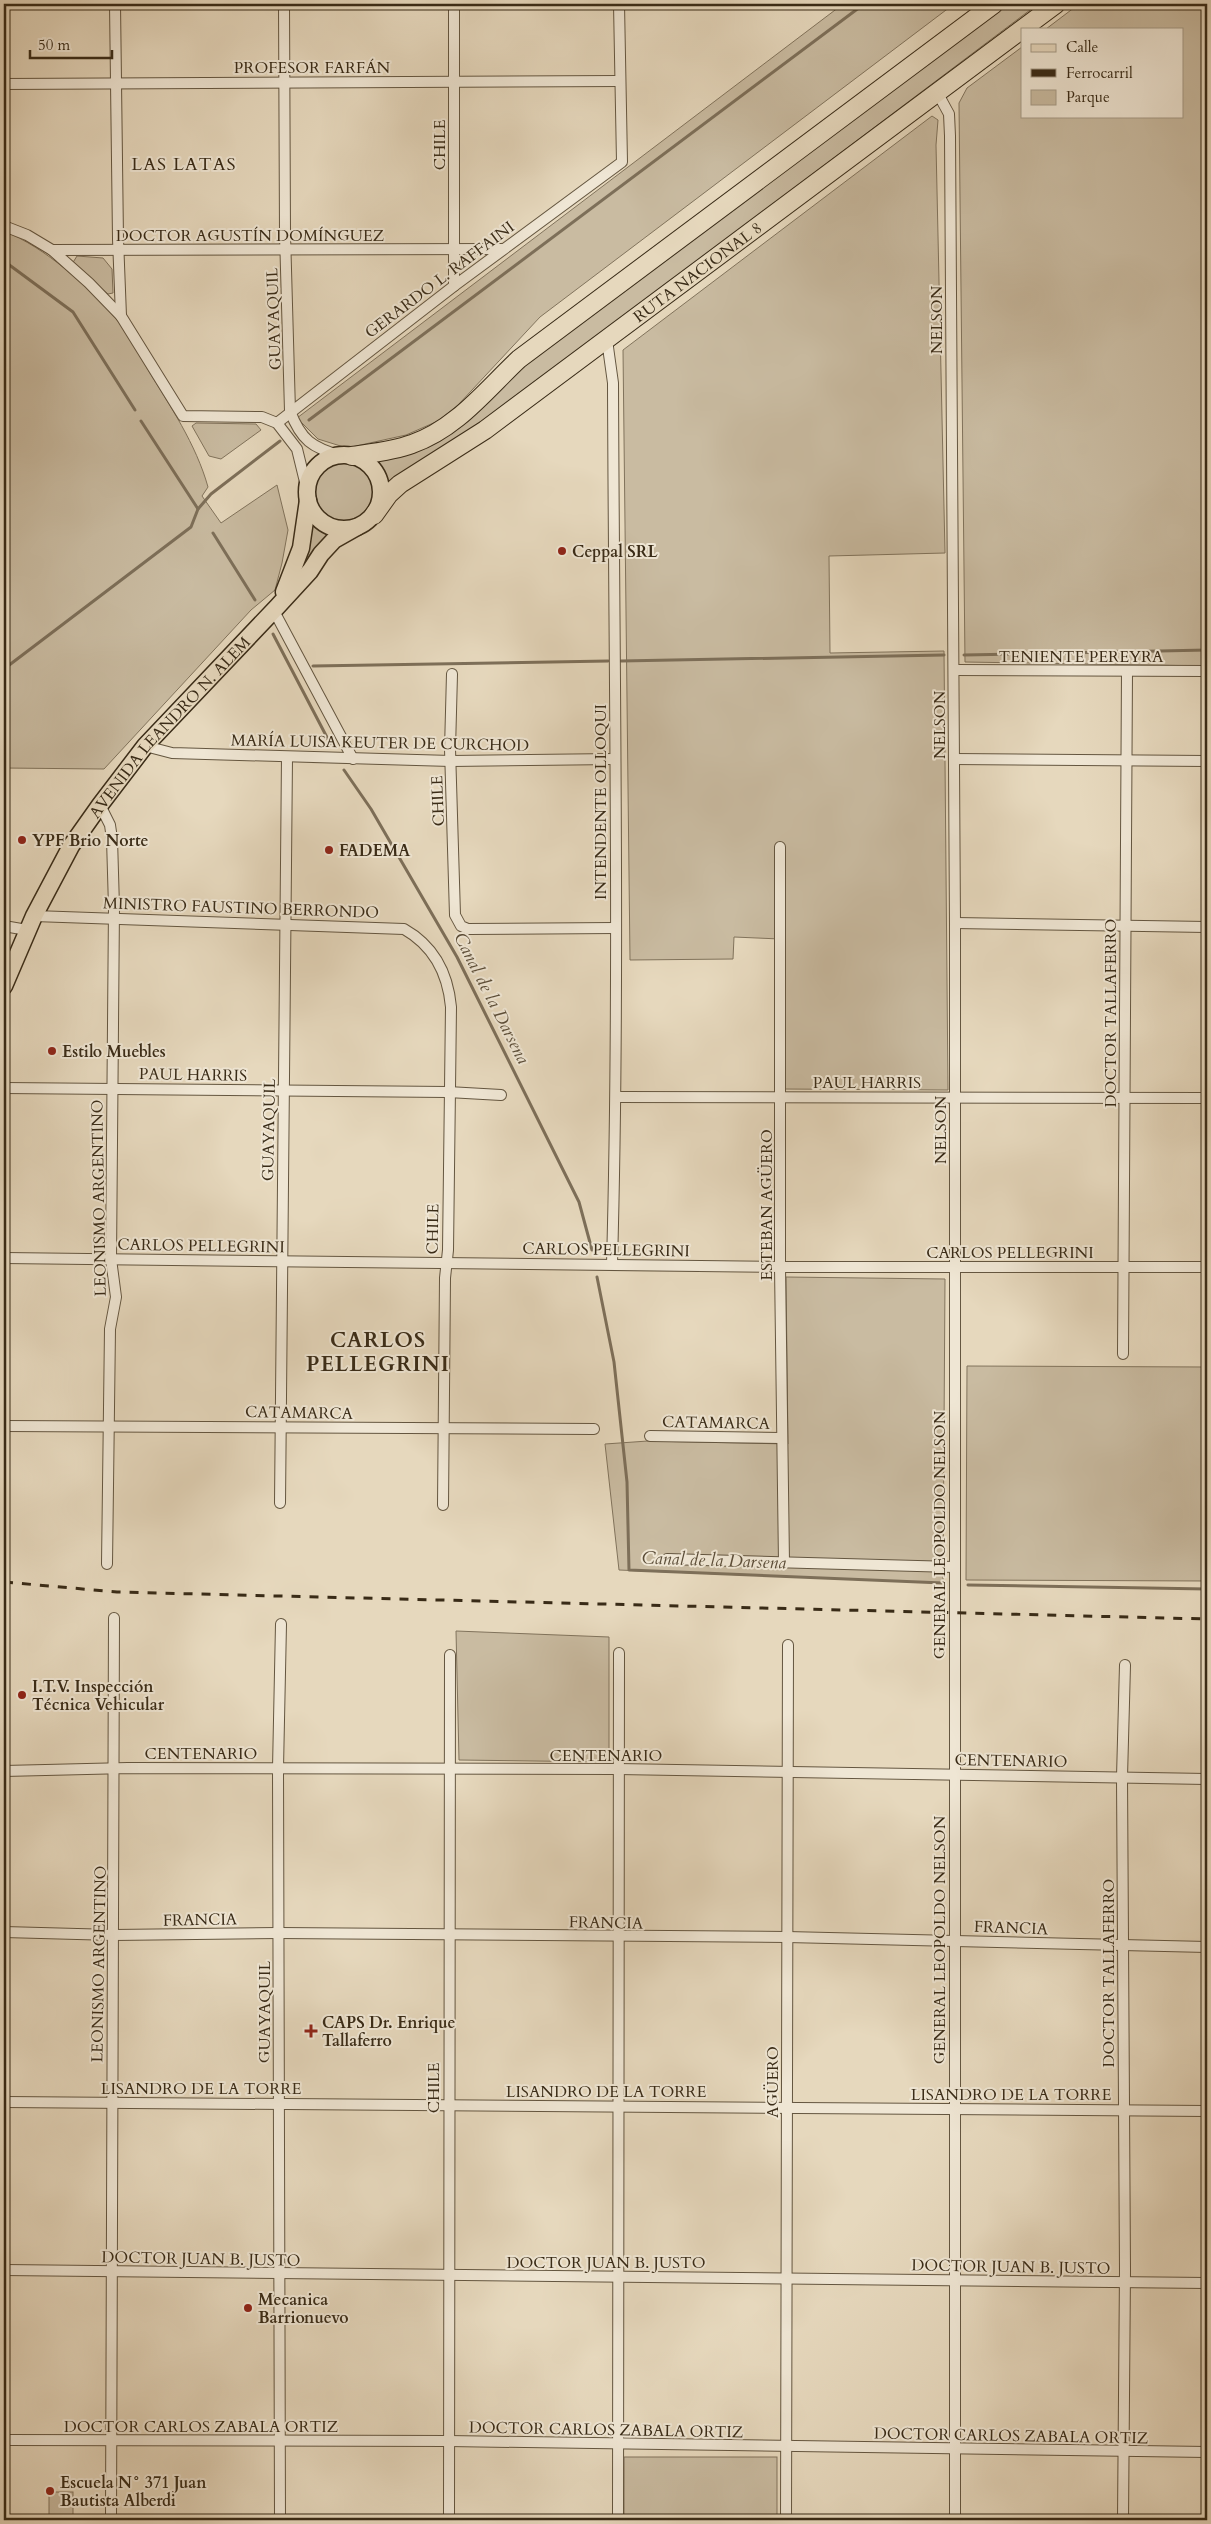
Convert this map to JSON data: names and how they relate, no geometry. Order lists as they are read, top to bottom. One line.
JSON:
{"streets":{"highway":["RUTA NACIONAL 8"],"main road":["AVENIDA LEANDRO N. ALEM"],"street":["PROFESOR FARFÁN","CHILE","DOCTOR AGUSTÍN DOMÍNGUEZ","GERARDO L. RAFFAINI","GUAYAQUIL","NELSON","TENIENTE PEREYRA","MARÍA LUISA KEUTER DE CURCHOD","INTENDENTE OLLOQUI","MINISTRO FAUSTINO BERRONDO","DOCTOR TALLAFERRO","PAUL HARRIS","LEONISMO ARGENTINO","ESTEBAN AGÜERO","CARLOS PELLEGRINI","CATAMARCA","GENERAL LEOPOLDO NELSON","CENTENARIO","FRANCIA","AGÜERO","LISANDRO DE LA TORRE","DOCTOR JUAN B. JUSTO","DOCTOR CARLOS ZABALA ORTIZ"]},"crossings":[["PROFESOR FARFÁN","CHILE"],["PROFESOR FARFÁN","GERARDO L. RAFFAINI"],["PROFESOR FARFÁN","GUAYAQUIL"],["CHILE","DOCTOR AGUSTÍN DOMÍNGUEZ"],["CHILE","GERARDO L. RAFFAINI"],["CHILE","MARÍA LUISA KEUTER DE CURCHOD"],["CHILE","INTENDENTE OLLOQUI"],["CHILE","MINISTRO FAUSTINO BERRONDO"],["CHILE","PAUL HARRIS"],["CHILE","CARLOS PELLEGRINI"],["CHILE","CATAMARCA"],["CHILE","CENTENARIO"],["CHILE","FRANCIA"],["CHILE","LISANDRO DE LA TORRE"],["CHILE","DOCTOR JUAN B. JUSTO"],["CHILE","DOCTOR CARLOS ZABALA ORTIZ"],["DOCTOR AGUSTÍN DOMÍNGUEZ","GERARDO L. RAFFAINI"],["DOCTOR AGUSTÍN DOMÍNGUEZ","GUAYAQUIL"],["RUTA NACIONAL 8","GUAYAQUIL"],["RUTA NACIONAL 8","NELSON"],["RUTA NACIONAL 8","AVENIDA LEANDRO N. ALEM"],["RUTA NACIONAL 8","INTENDENTE OLLOQUI"],["GERARDO L. RAFFAINI","GUAYAQUIL"],["GUAYAQUIL","AVENIDA LEANDRO N. ALEM"],["GUAYAQUIL","MARÍA LUISA KEUTER DE CURCHOD"],["GUAYAQUIL","MINISTRO FAUSTINO BERRONDO"],["GUAYAQUIL","PAUL HARRIS"],["GUAYAQUIL","CARLOS PELLEGRINI"],["GUAYAQUIL","CATAMARCA"],["GUAYAQUIL","CENTENARIO"],["GUAYAQUIL","FRANCIA"],["GUAYAQUIL","LISANDRO DE LA TORRE"],["GUAYAQUIL","DOCTOR JUAN B. JUSTO"],["GUAYAQUIL","DOCTOR CARLOS ZABALA ORTIZ"],["NELSON","TENIENTE PEREYRA"],["NELSON","PAUL HARRIS"],["NELSON","CARLOS PELLEGRINI"],["NELSON","GENERAL LEOPOLDO NELSON"],["TENIENTE PEREYRA","DOCTOR TALLAFERRO"],["AVENIDA LEANDRO N. ALEM","MARÍA LUISA KEUTER DE CURCHOD"],["AVENIDA LEANDRO N. ALEM","MINISTRO FAUSTINO BERRONDO"],["AVENIDA LEANDRO N. ALEM","LEONISMO ARGENTINO"],["MARÍA LUISA KEUTER DE CURCHOD","INTENDENTE OLLOQUI"],["INTENDENTE OLLOQUI","PAUL HARRIS"],["INTENDENTE OLLOQUI","CARLOS PELLEGRINI"],["MINISTRO FAUSTINO BERRONDO","LEONISMO ARGENTINO"],["DOCTOR TALLAFERRO","PAUL HARRIS"],["DOCTOR TALLAFERRO","CARLOS PELLEGRINI"],["DOCTOR TALLAFERRO","CENTENARIO"],["DOCTOR TALLAFERRO","FRANCIA"],["DOCTOR TALLAFERRO","LISANDRO DE LA TORRE"],["DOCTOR TALLAFERRO","DOCTOR JUAN B. JUSTO"],["DOCTOR TALLAFERRO","DOCTOR CARLOS ZABALA ORTIZ"],["PAUL HARRIS","LEONISMO ARGENTINO"],["PAUL HARRIS","ESTEBAN AGÜERO"],["LEONISMO ARGENTINO","CARLOS PELLEGRINI"],["LEONISMO ARGENTINO","CATAMARCA"],["LEONISMO ARGENTINO","CENTENARIO"],["LEONISMO ARGENTINO","FRANCIA"],["LEONISMO ARGENTINO","LISANDRO DE LA TORRE"],["LEONISMO ARGENTINO","DOCTOR JUAN B. JUSTO"],["LEONISMO ARGENTINO","DOCTOR CARLOS ZABALA ORTIZ"],["ESTEBAN AGÜERO","CARLOS PELLEGRINI"],["ESTEBAN AGÜERO","CATAMARCA"],["GENERAL LEOPOLDO NELSON","CENTENARIO"],["GENERAL LEOPOLDO NELSON","FRANCIA"],["GENERAL LEOPOLDO NELSON","LISANDRO DE LA TORRE"],["GENERAL LEOPOLDO NELSON","DOCTOR JUAN B. JUSTO"],["GENERAL LEOPOLDO NELSON","DOCTOR CARLOS ZABALA ORTIZ"],["CENTENARIO","AGÜERO"],["FRANCIA","AGÜERO"],["AGÜERO","LISANDRO DE LA TORRE"],["AGÜERO","DOCTOR JUAN B. JUSTO"],["AGÜERO","DOCTOR CARLOS ZABALA ORTIZ"]],"districts":["LAS LATAS","CARLOS PELLEGRINI"],"water":["Canal de la Darsena"],"places":{"other":["Ceppal SRL","YPF Brio Norte","FADEMA","Estilo Muebles","I.T.V. Inspección Técnica Vehicular","Mecanica Barrionuevo","Escuela N° 371 Juan Bautista Alberdi"],"health":["CAPS Dr. Enrique Tallaferro"]},"legend":["Calle","Ferrocarril","Parque"],"scale_bar":"50 m"}
